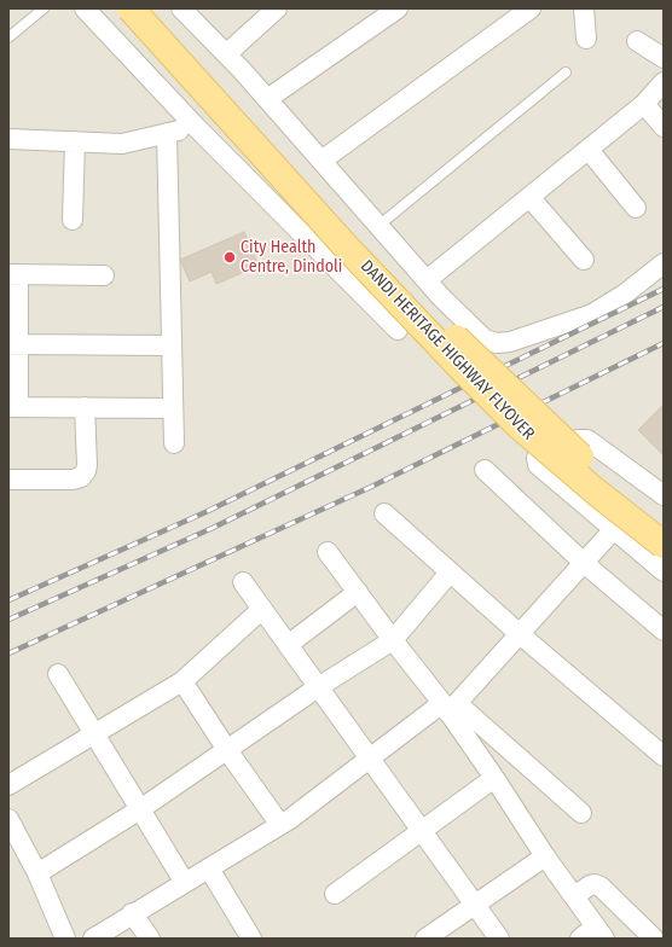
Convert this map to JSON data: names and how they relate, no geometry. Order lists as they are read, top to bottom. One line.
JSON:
{"streets":{"main road":["DANDI HERITAGE HIGHWAY FLYOVER"]},"places":["City Health Centre, Dindoli"]}
